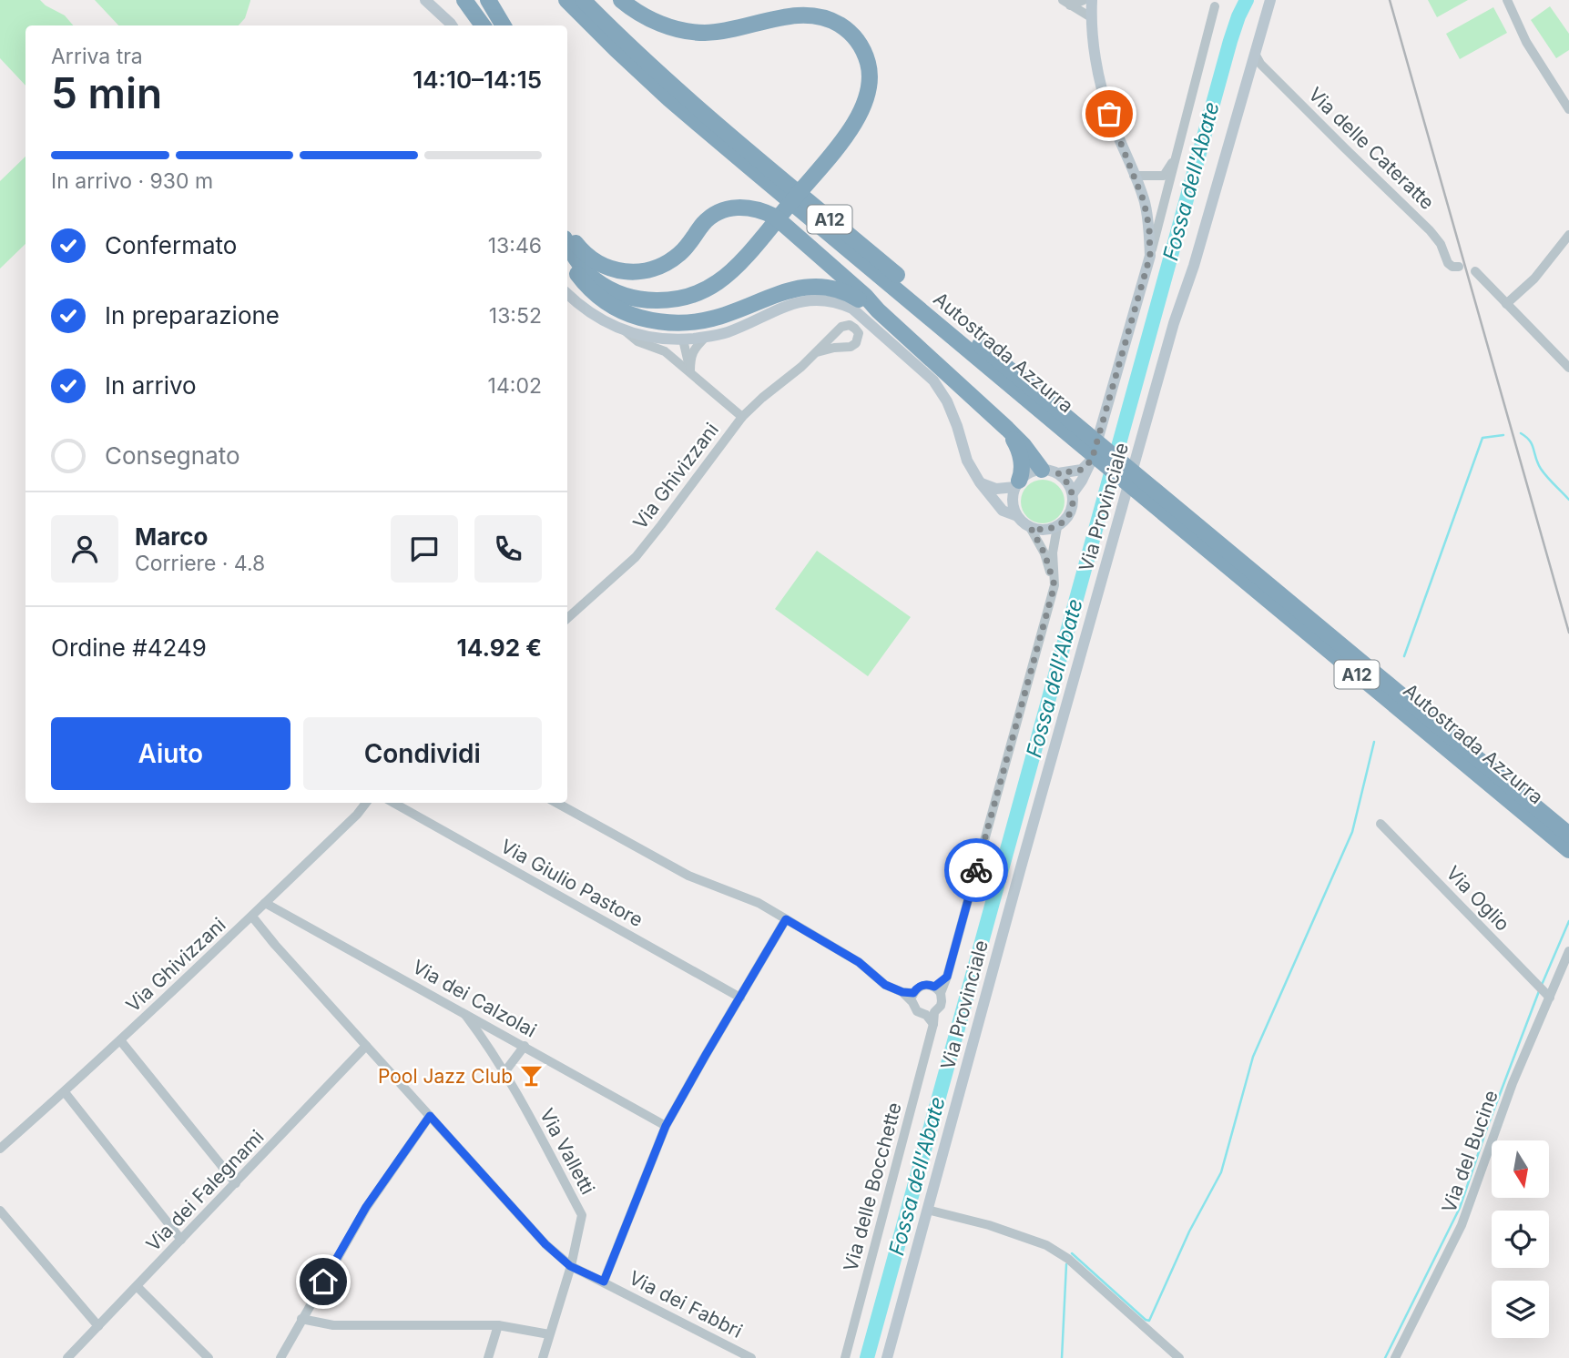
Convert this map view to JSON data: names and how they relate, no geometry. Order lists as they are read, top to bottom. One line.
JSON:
{"streets":{"highway":["A12","Autostrada Azzurra"],"main road":["Via Provinciale"],"street":["Via delle Cateratte","Via Ghivizzani","Via Giulio Pastore","Via Oglio","Via dei Calzolai","Via Valletti","Via del Bucine","Via delle Bocchette","Via dei Falegnami","Via dei Fabbri"]},"crossings":[["Via delle Cateratte","Via Provinciale"],["Via Ghivizzani","Via dei Calzolai"],["Via Ghivizzani","Via dei Fabbri"],["Via Oglio","Via del Bucine"],["Via dei Calzolai","Via Valletti"],["Via Valletti","Via dei Fabbri"],["Via dei Falegnami","Via dei Fabbri"]],"water":["Fossa dell'Abate"],"places":{"bar":["Pool Jazz Club"]},"north":"bottom","page":{"heading":["5 min","Arriva tra","14:10–14:15"],"panel":["Marco","Corriere · 4.8","Ordine #4249","14.92 €"],"bar":"In arrivo · 930 m","list":[["Confermato","13:46"],["In preparazione","13:52"],["In arrivo","14:02"],"Consegnato"],"buttons":["Aiuto","Condividi"]}}
